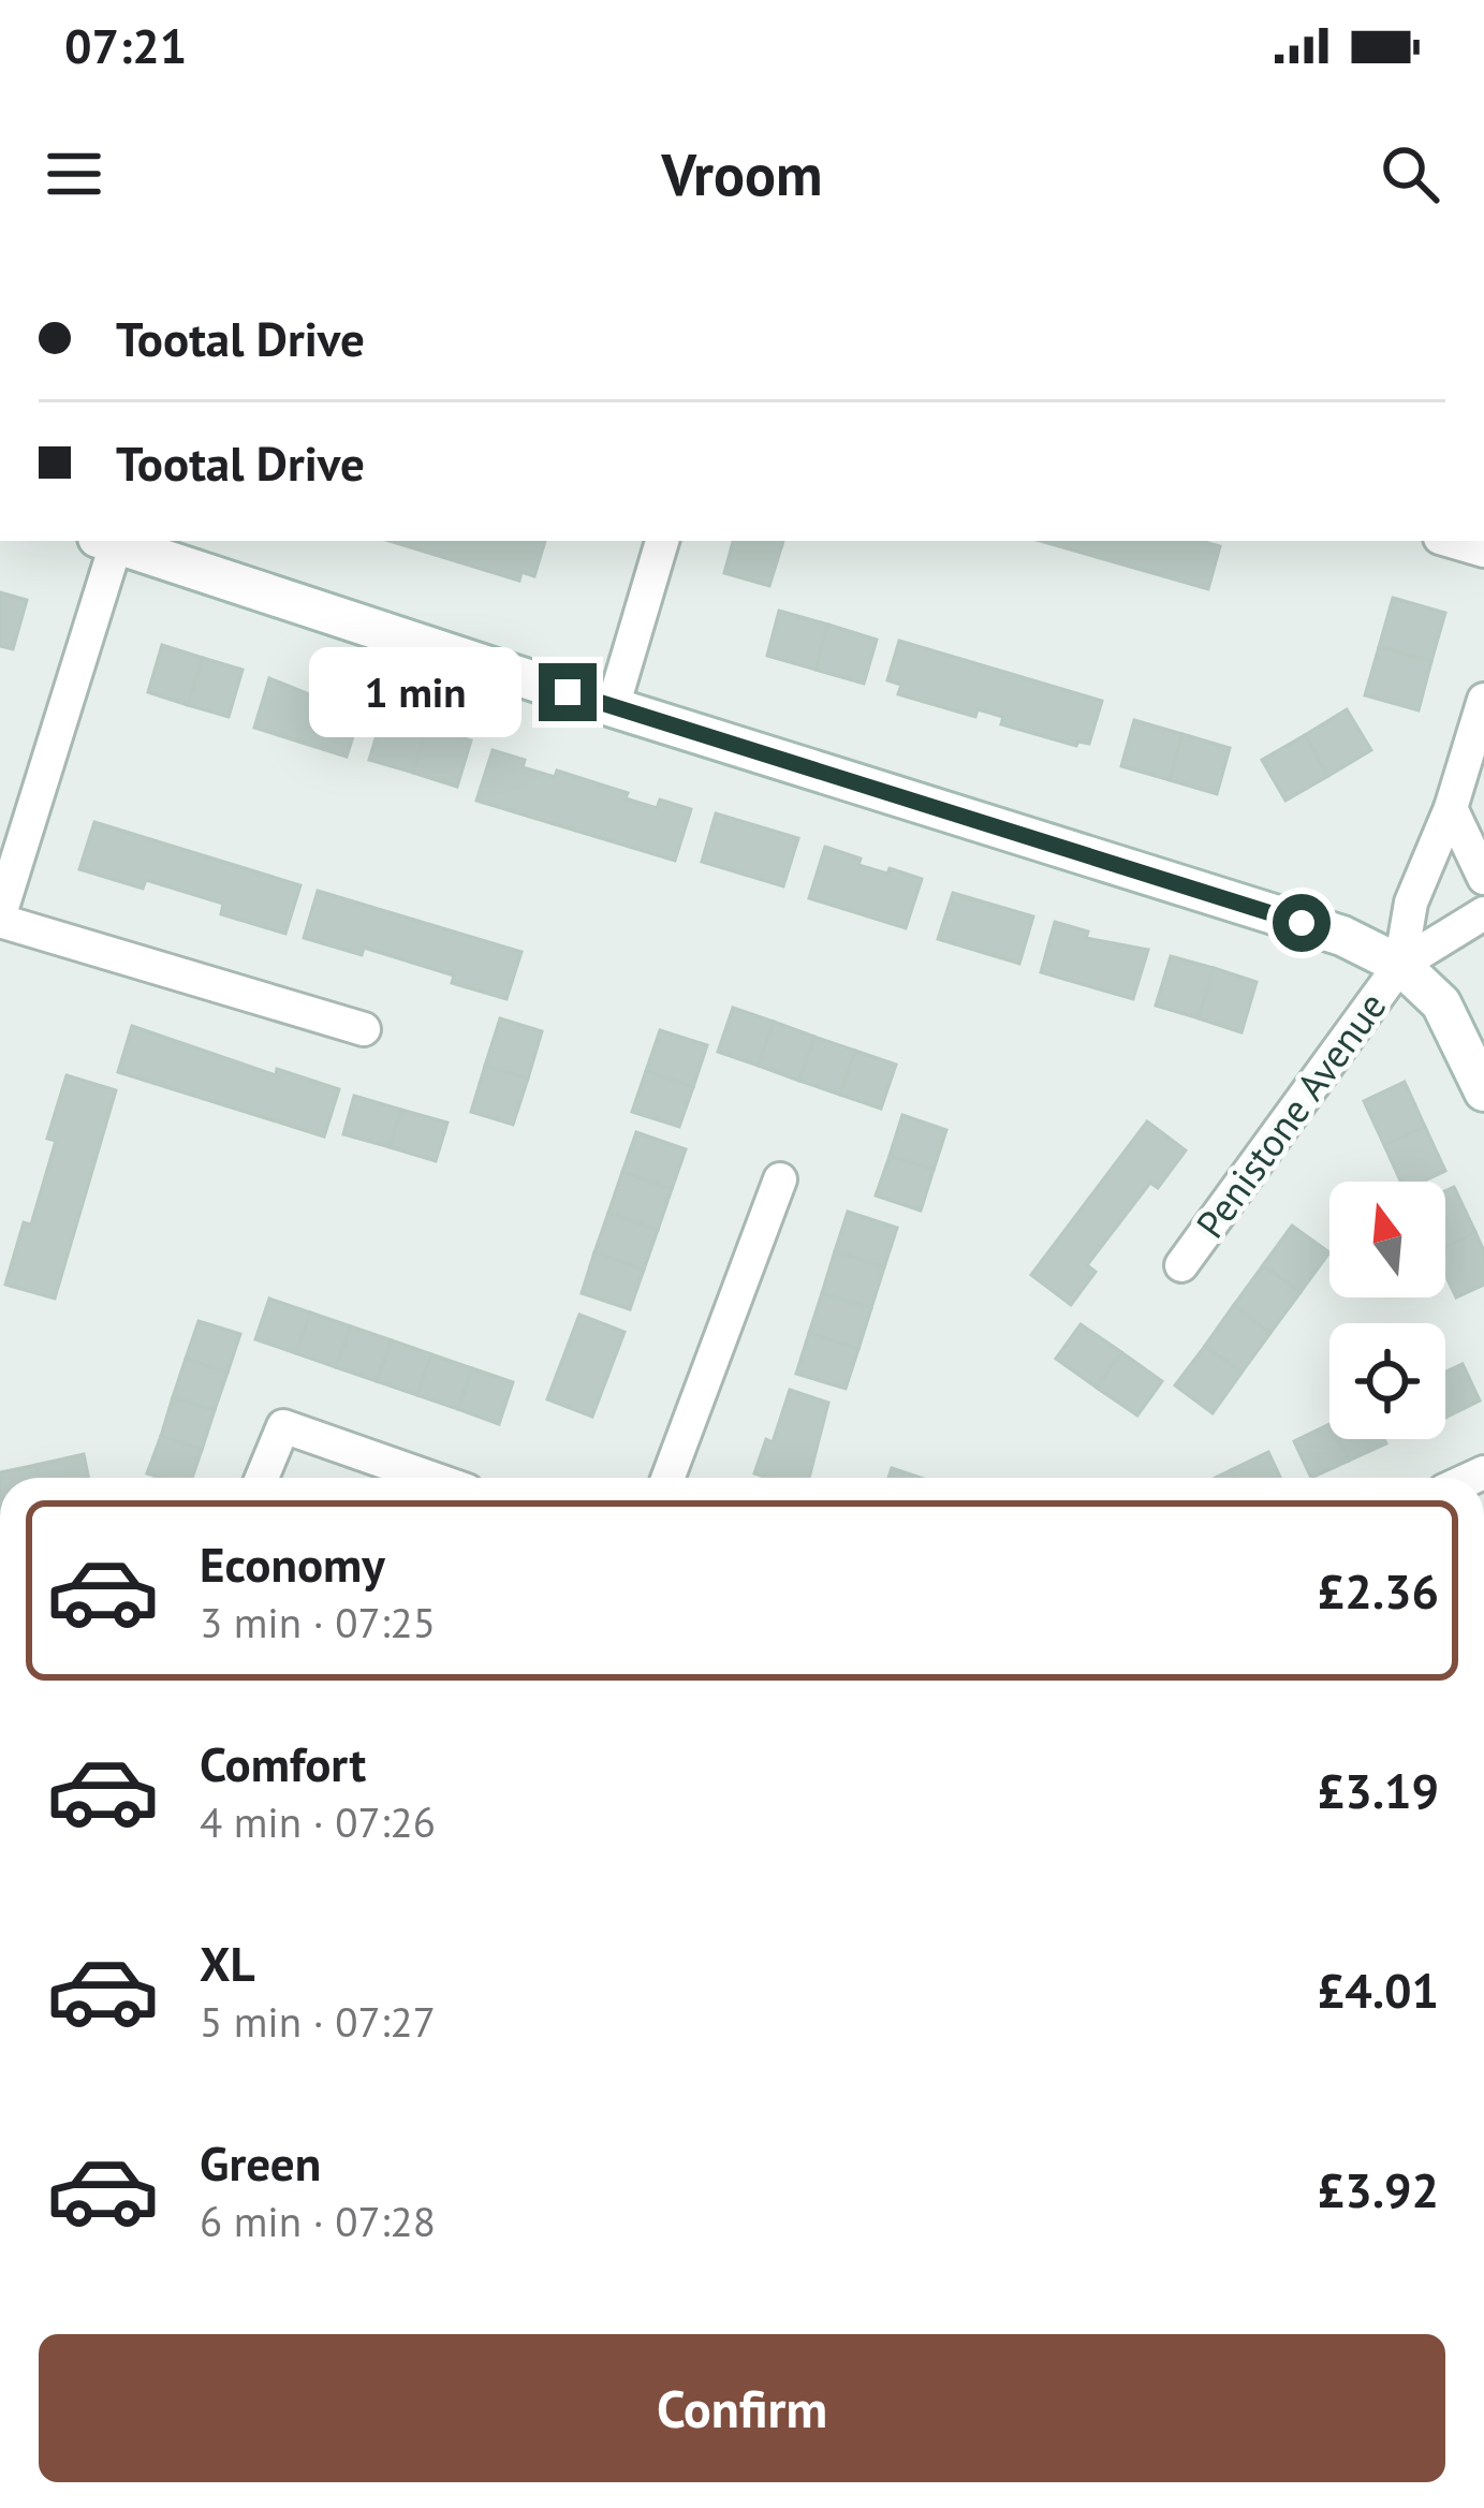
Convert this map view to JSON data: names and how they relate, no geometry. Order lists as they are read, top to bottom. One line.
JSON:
{"streets":{"street":["Penistone Avenue"]},"north":"top","page":{"status":"07:21","header":"Vroom","banner":["Tootal Drive","Tootal Drive"],"bubble":"1 min","list":[{"name":"Economy","note":"3 min · 07:25","value":"£2.36"},{"name":"Comfort","note":"4 min · 07:26","value":"£3.19"},{"name":"XL","note":"5 min · 07:27","value":"£4.01"},{"name":"Green","note":"6 min · 07:28","value":"£3.92"}],"buttons":"Confirm"}}
